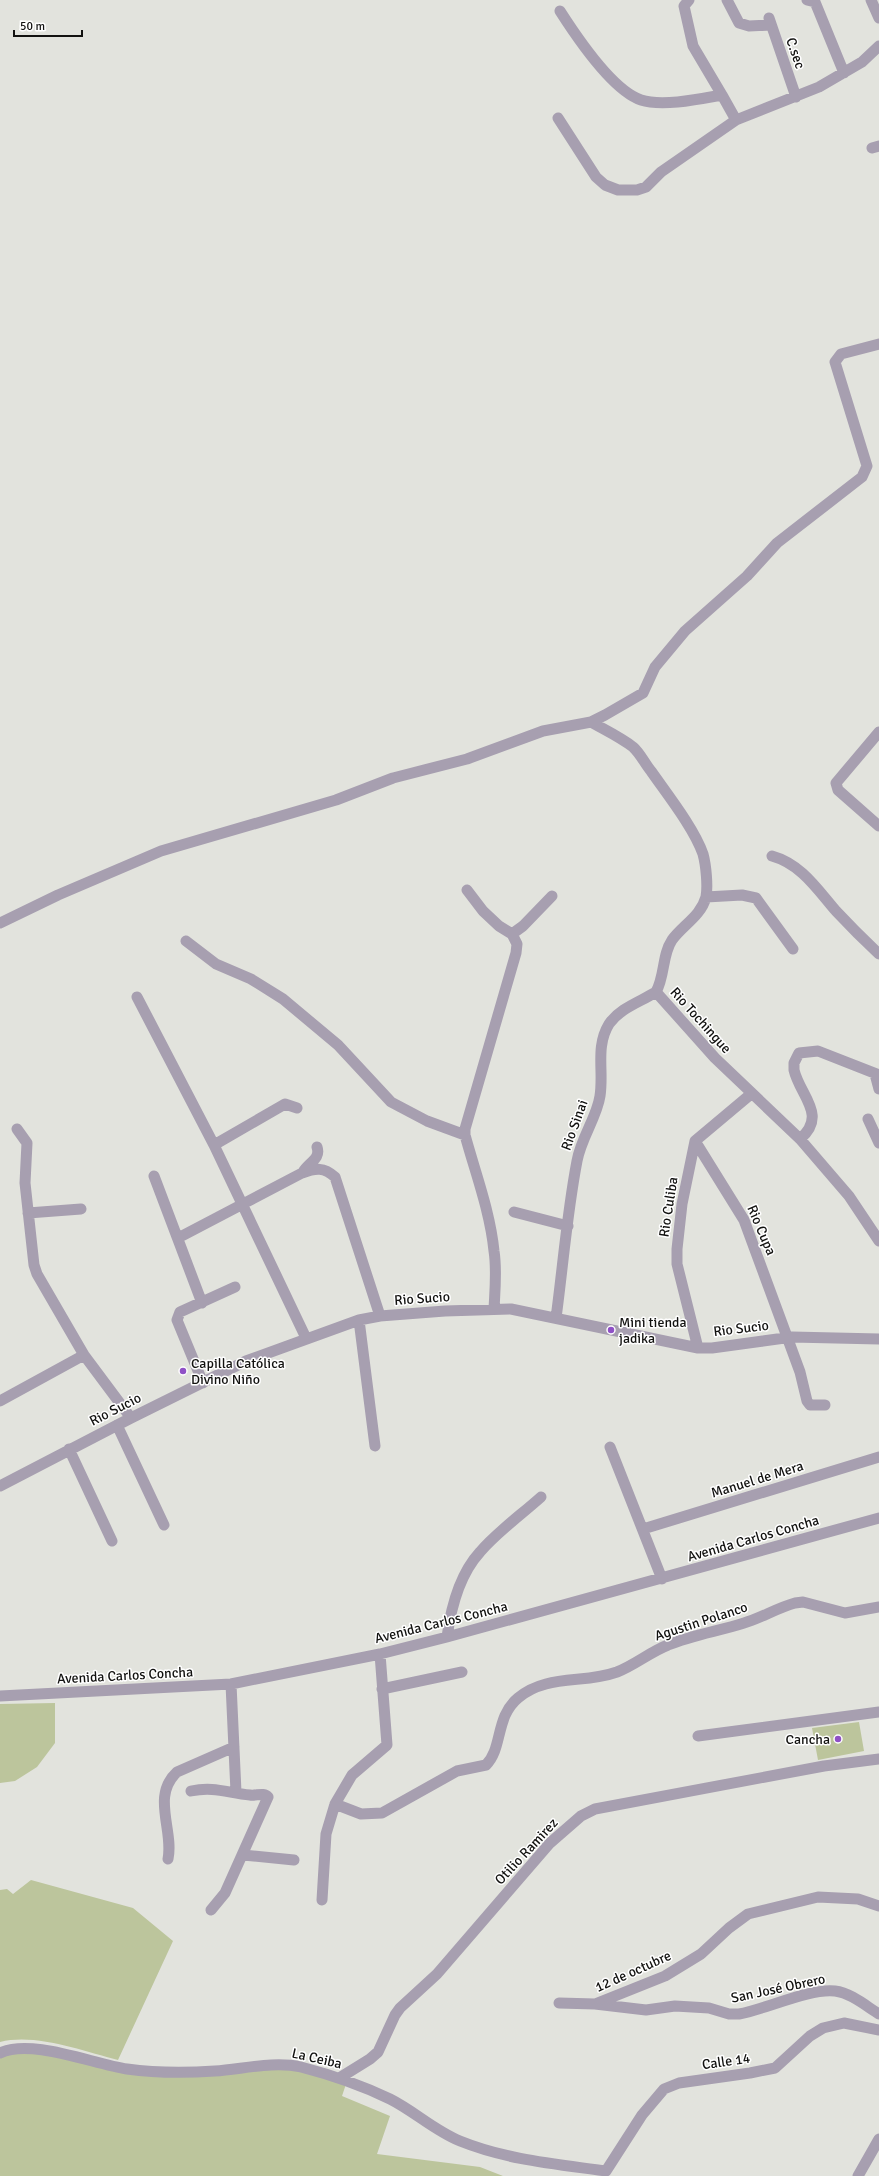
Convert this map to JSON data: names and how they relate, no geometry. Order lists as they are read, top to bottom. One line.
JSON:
{"streets":{"street":["C.sec","Rio Tochingue","Rio Sinai","Rio Culiba","Rio Cupa","Rio Sucio","Manuel de Mera","Avenida Carlos Concha","Agustin Polanco","Otilio Ramirez","12 de octubre","San José Obrero","La Ceiba","Calle 14"]},"crossings":[["Rio Tochingue","Rio Sinai"],["Rio Sinai","Rio Sucio"],["Rio Culiba","Rio Cupa"],["Rio Culiba","Rio Sucio"],["Rio Cupa","Rio Sucio"],["Otilio Ramirez","La Ceiba"],["12 de octubre","San José Obrero"],["La Ceiba","Calle 14"]],"places":["Mini tienda jadika","Capilla Católica Divino Niño","Cancha"],"scale_bar":"50 m"}
